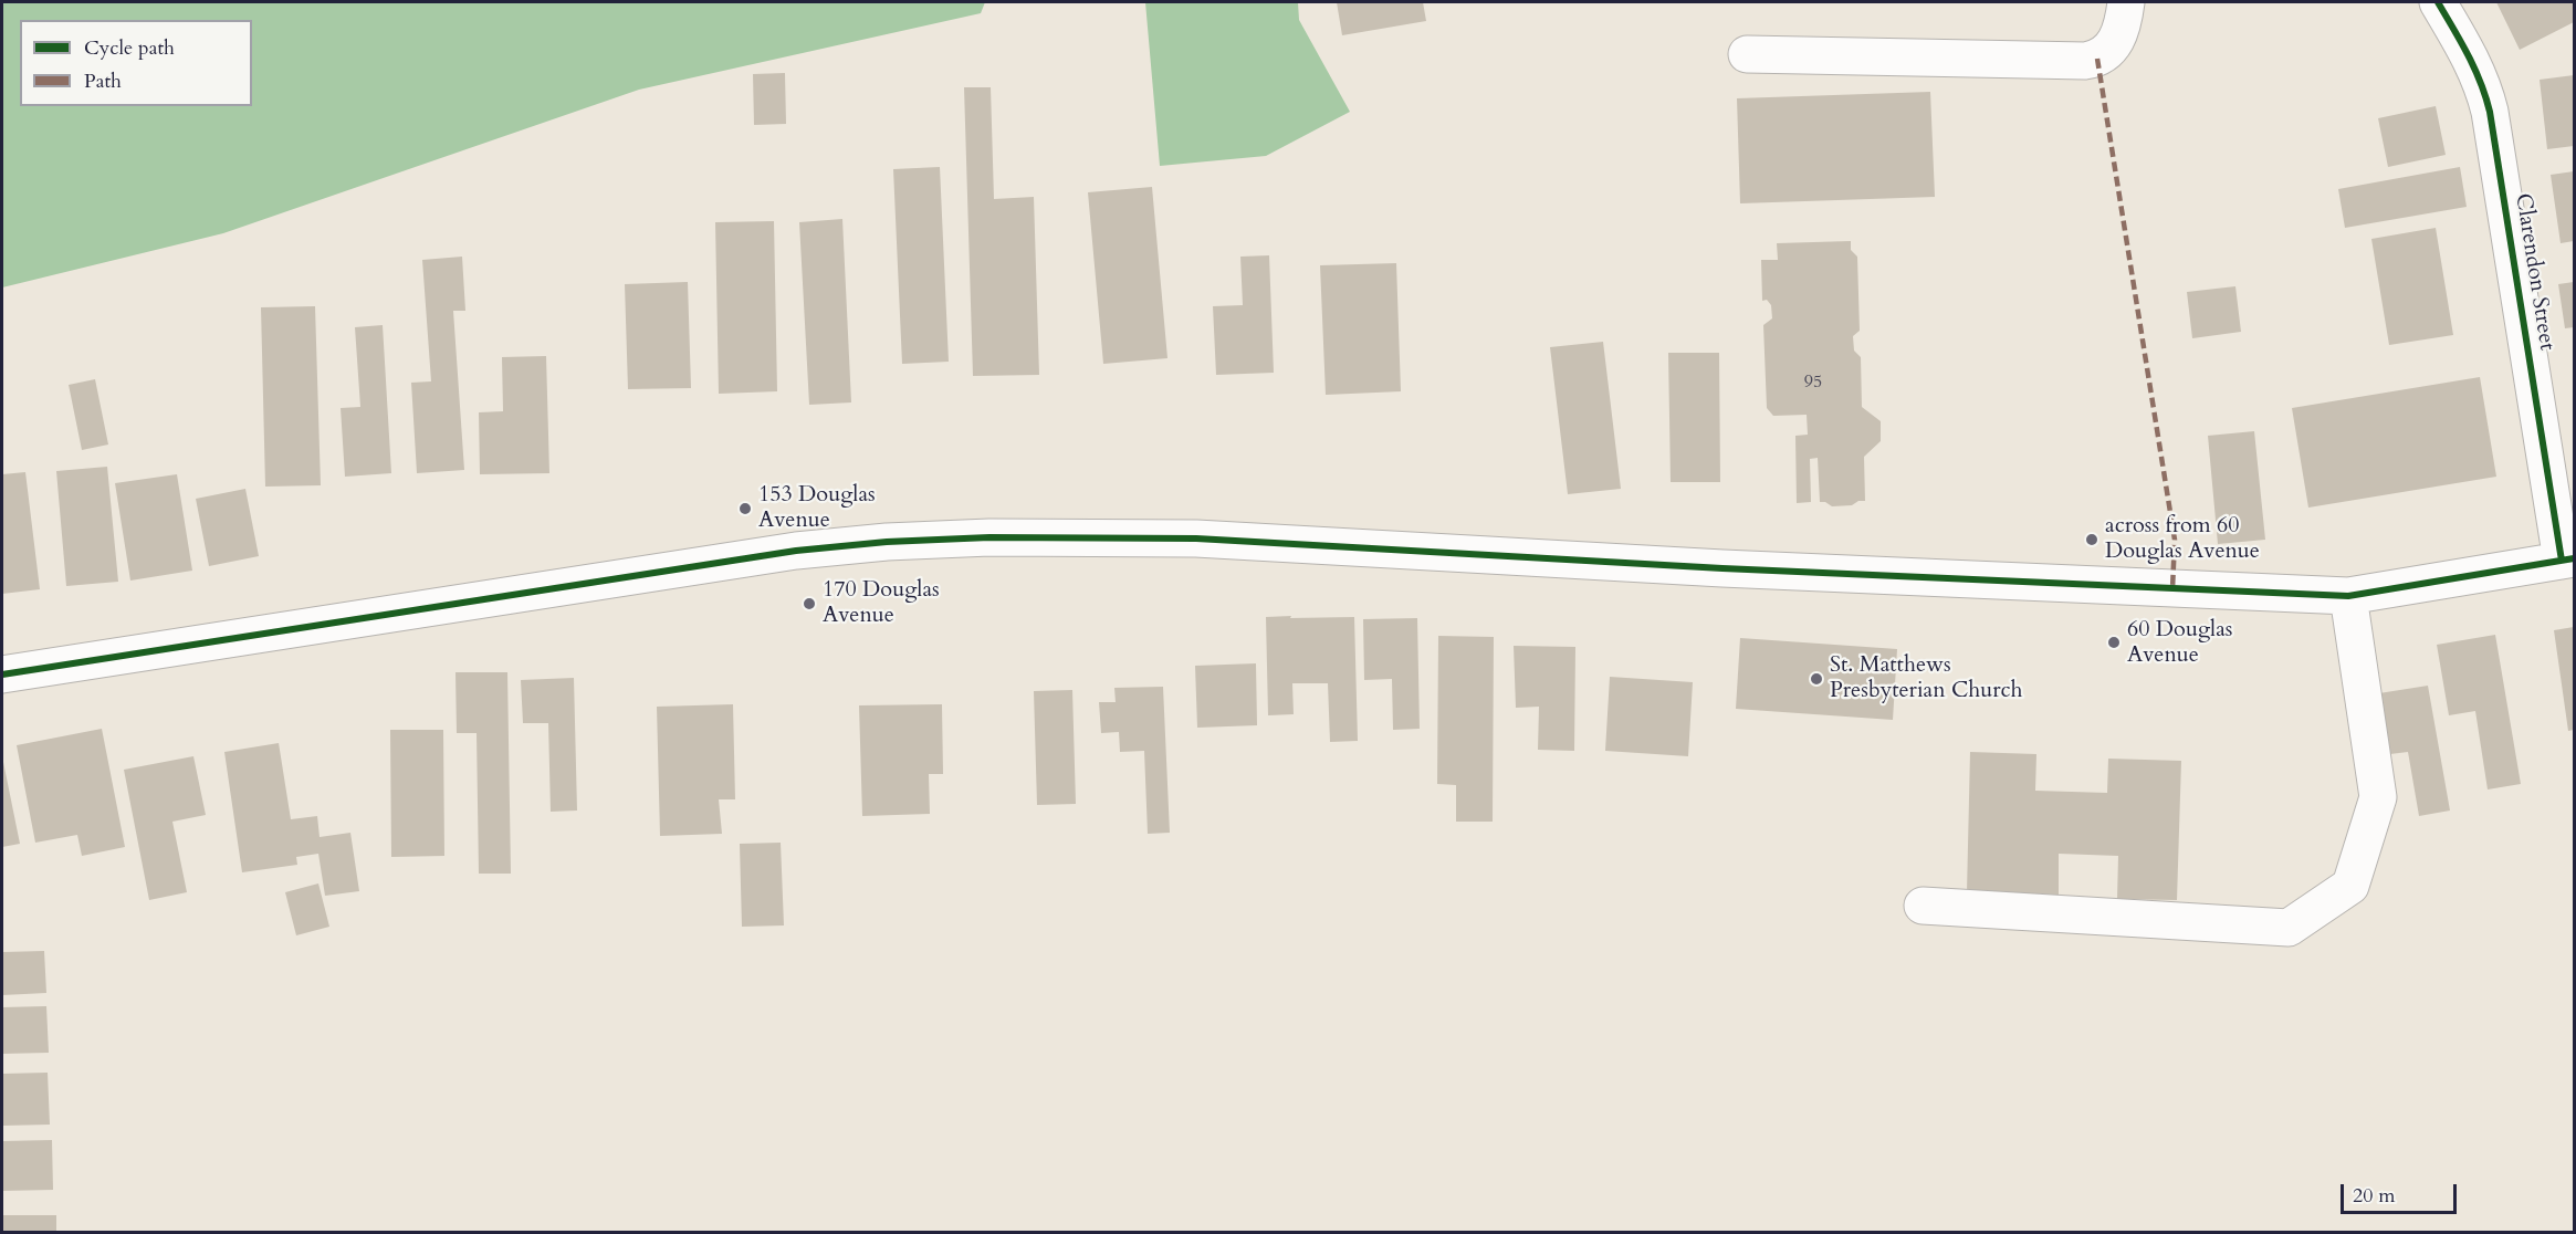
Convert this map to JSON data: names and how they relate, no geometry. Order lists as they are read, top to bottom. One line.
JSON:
{"streets":{"street":["Clarendon Street"]},"places":["153 Douglas Avenue","across from 60 Douglas Avenue","170 Douglas Avenue","60 Douglas Avenue","St. Matthews Presbyterian Church"],"house_numbers":["95"],"legend":["Cycle path","Path"],"scale_bar":"20 m"}
